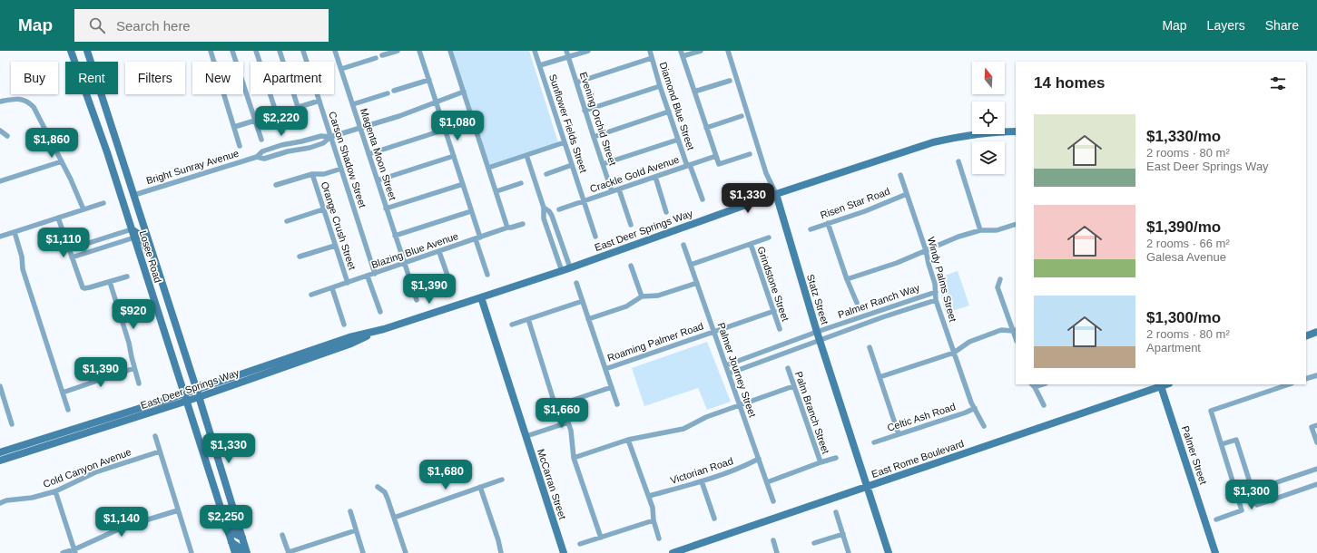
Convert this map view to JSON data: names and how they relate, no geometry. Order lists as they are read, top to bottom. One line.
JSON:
{"streets":{"street":["Diamond Blue Street","Evening Orchid Street","Sunflower Fields Street","Magenta Moon Street","Carson Shadow Street","Bright Sunray Avenue","Crackle Gold Avenue","Risen Star Road","Orange Crush Street","East Deer Springs Way","Blazing Blue Avenue","Losee Road","Windy Palms Street","Grindstone Street","Statz Street","Palmer Ranch Way","Roaming Palmer Road","Palmer Journey Street","Palm Branch Street","Celtic Ash Road","Palmer Street","East Rome Boulevard","Cold Canyon Avenue","Victorian Road","McCarran Street"]},"crossings":[["Diamond Blue Street","Crackle Gold Avenue"],["Evening Orchid Street","Crackle Gold Avenue"],["Sunflower Fields Street","Crackle Gold Avenue"],["Magenta Moon Street","Blazing Blue Avenue"],["Carson Shadow Street","Bright Sunray Avenue"],["Carson Shadow Street","Blazing Blue Avenue"],["Bright Sunray Avenue","Losee Road"],["Risen Star Road","Windy Palms Street"],["Orange Crush Street","Blazing Blue Avenue"],["East Deer Springs Way","Losee Road"],["East Deer Springs Way","Statz Street"],["East Deer Springs Way","McCarran Street"],["Windy Palms Street","Palmer Ranch Way"],["Windy Palms Street","Celtic Ash Road"],["Grindstone Street","Roaming Palmer Road"],["Statz Street","Palmer Ranch Way"],["Statz Street","East Rome Boulevard"],["Palmer Ranch Way","Palmer Journey Street"],["Roaming Palmer Road","Palmer Journey Street"],["Palmer Journey Street","Victorian Road"],["Palmer Street","East Rome Boulevard"]],"north":"top","page":{"header":"Map","search":"Search here","nav":["Map","Layers","Share"],"chip":["Buy","Rent","Filters","New","Apartment"],"heading":"14 homes","list":[{"name":"$1,330/mo","note":"2 rooms · 80 m² · East Deer Springs Way"},{"name":"$1,390/mo","note":"2 rooms · 66 m² · Galesa Avenue"},{"name":"$1,300/mo","note":"2 rooms · 80 m² · Apartment"}],"price":["$2,220","$1,080","$1,860","$1,330","$1,110","$1,390","$920","$1,390","$1,660","$1,330","$1,680","$1,300","$2,250","$1,140"]}}
